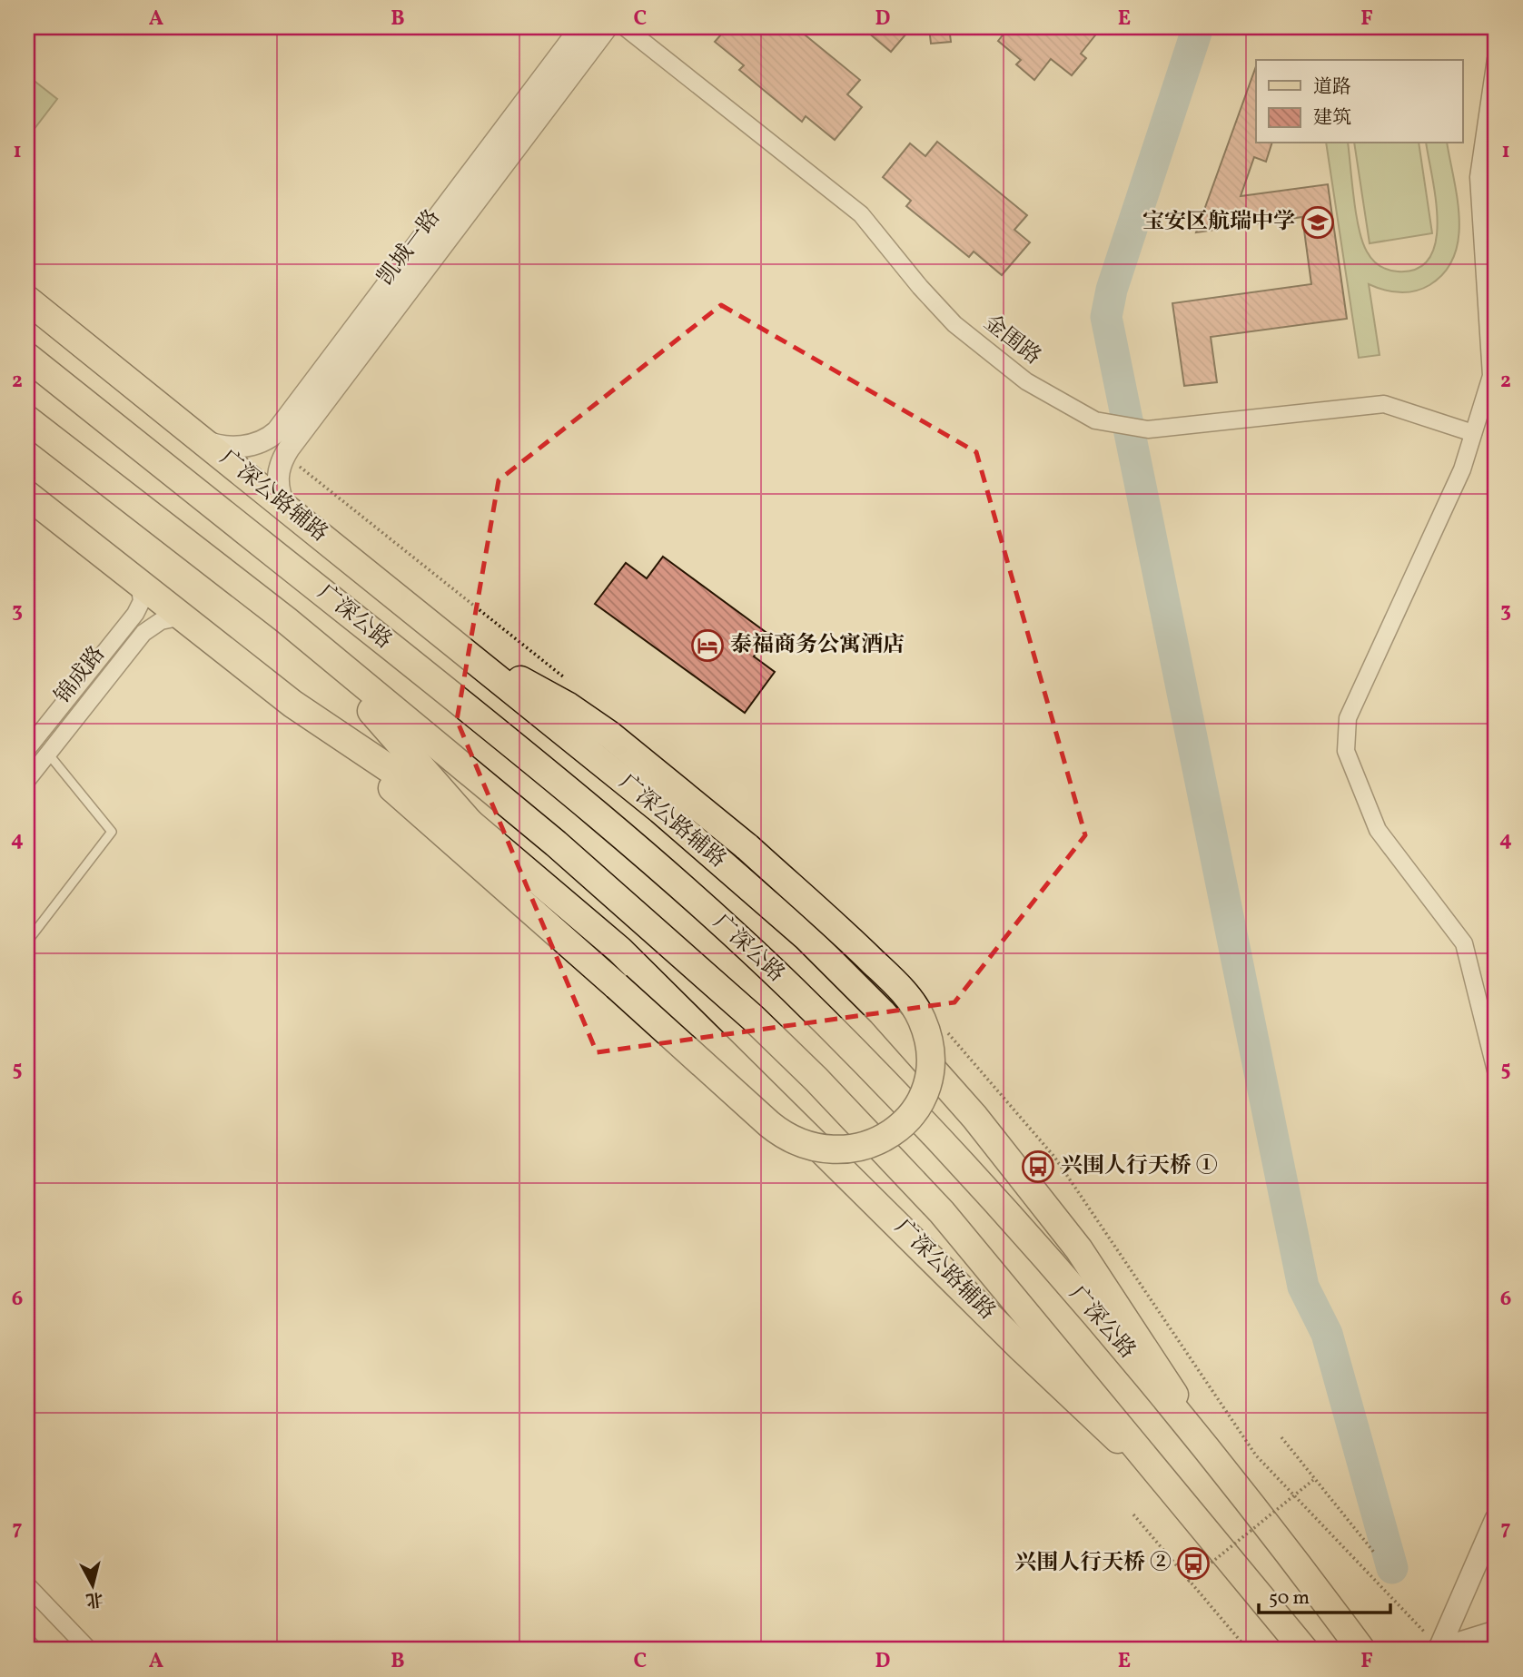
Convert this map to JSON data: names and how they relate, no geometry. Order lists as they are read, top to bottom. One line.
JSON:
{"streets":{"main road":["广深公路辅路","广深公路"],"street":["凯城一路","金围路","锦成路"]},"crossings":[["凯城一路","广深公路辅路"],["广深公路辅路","广深公路"],["广深公路辅路","锦成路"]],"places":{"school or university":["宝安区航瑞中学"],"hotel":["泰福商务公寓酒店"],"bus stop":["兴围人行天桥 ①","兴围人行天桥 ②"]},"legend":["道路","建筑"],"scale_bar":"50 m","north":"bottom","grid":{"columns":["A","B","C","D","E","F"],"rows":["1","2","3","4","5","6","7"]}}
